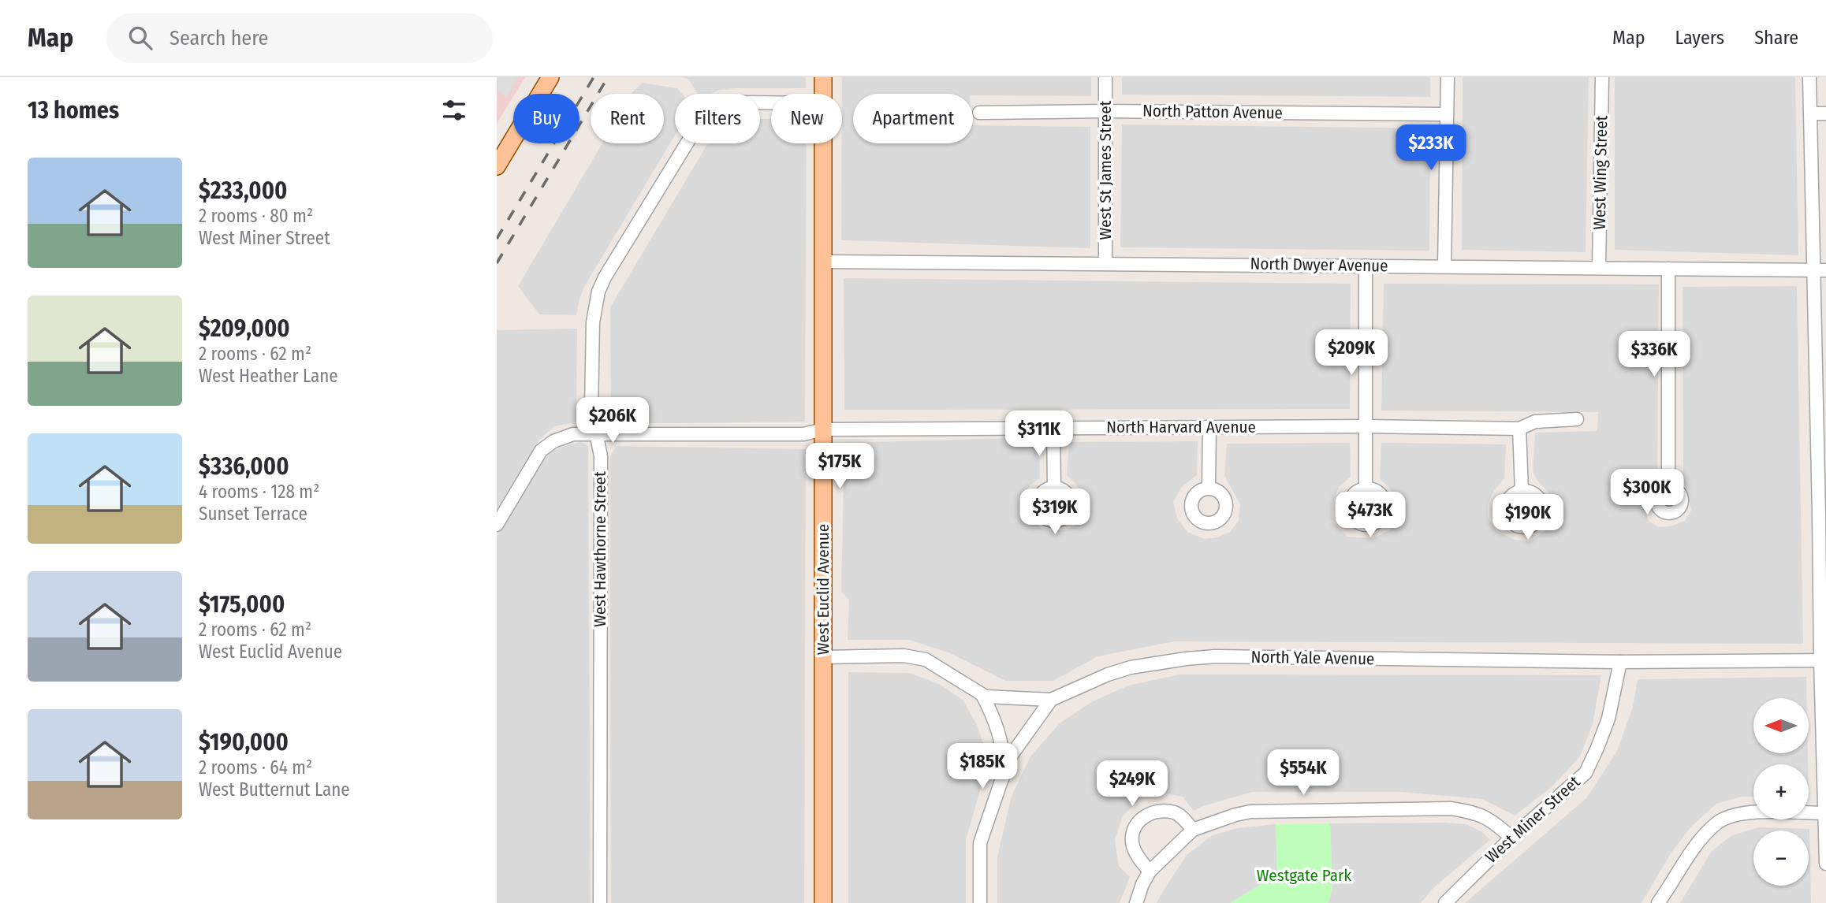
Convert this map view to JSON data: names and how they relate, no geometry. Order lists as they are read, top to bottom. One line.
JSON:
{"streets":{"main road":["West Euclid Avenue"],"street":["North Patton Avenue","West St James Street","West Wing Street","North Dwyer Avenue","North Harvard Avenue","West Hawthorne Street","North Yale Avenue","West Miner Street"]},"crossings":[["North Patton Avenue","West St James Street"],["West St James Street","North Dwyer Avenue"],["West Wing Street","North Dwyer Avenue"],["North Dwyer Avenue","West Euclid Avenue"],["North Harvard Avenue","West Hawthorne Street"],["North Harvard Avenue","West Euclid Avenue"],["West Euclid Avenue","North Yale Avenue"],["North Yale Avenue","West Miner Street"]],"parks":["Westgate Park"],"north":"left","page":{"header":"Map","search":"Search here","nav":["Map","Layers","Share"],"heading":"13 homes","chip":["Buy","Rent","Filters","New","Apartment"],"price":["$233K","$209K","$336K","$206K","$311K","$175K","$300K","$319K","$473K","$190K","$185K","$554K","$249K"],"list":[{"name":"$233,000","note":"2 rooms · 80 m² · West Miner Street"},{"name":"$209,000","note":"2 rooms · 62 m² · West Heather Lane"},{"name":"$336,000","note":"4 rooms · 128 m² · Sunset Terrace"},{"name":"$175,000","note":"2 rooms · 62 m² · West Euclid Avenue"},{"name":"$190,000","note":"2 rooms · 64 m² · West Butternut Lane"}],"map_buttons":["+","−"]}}
